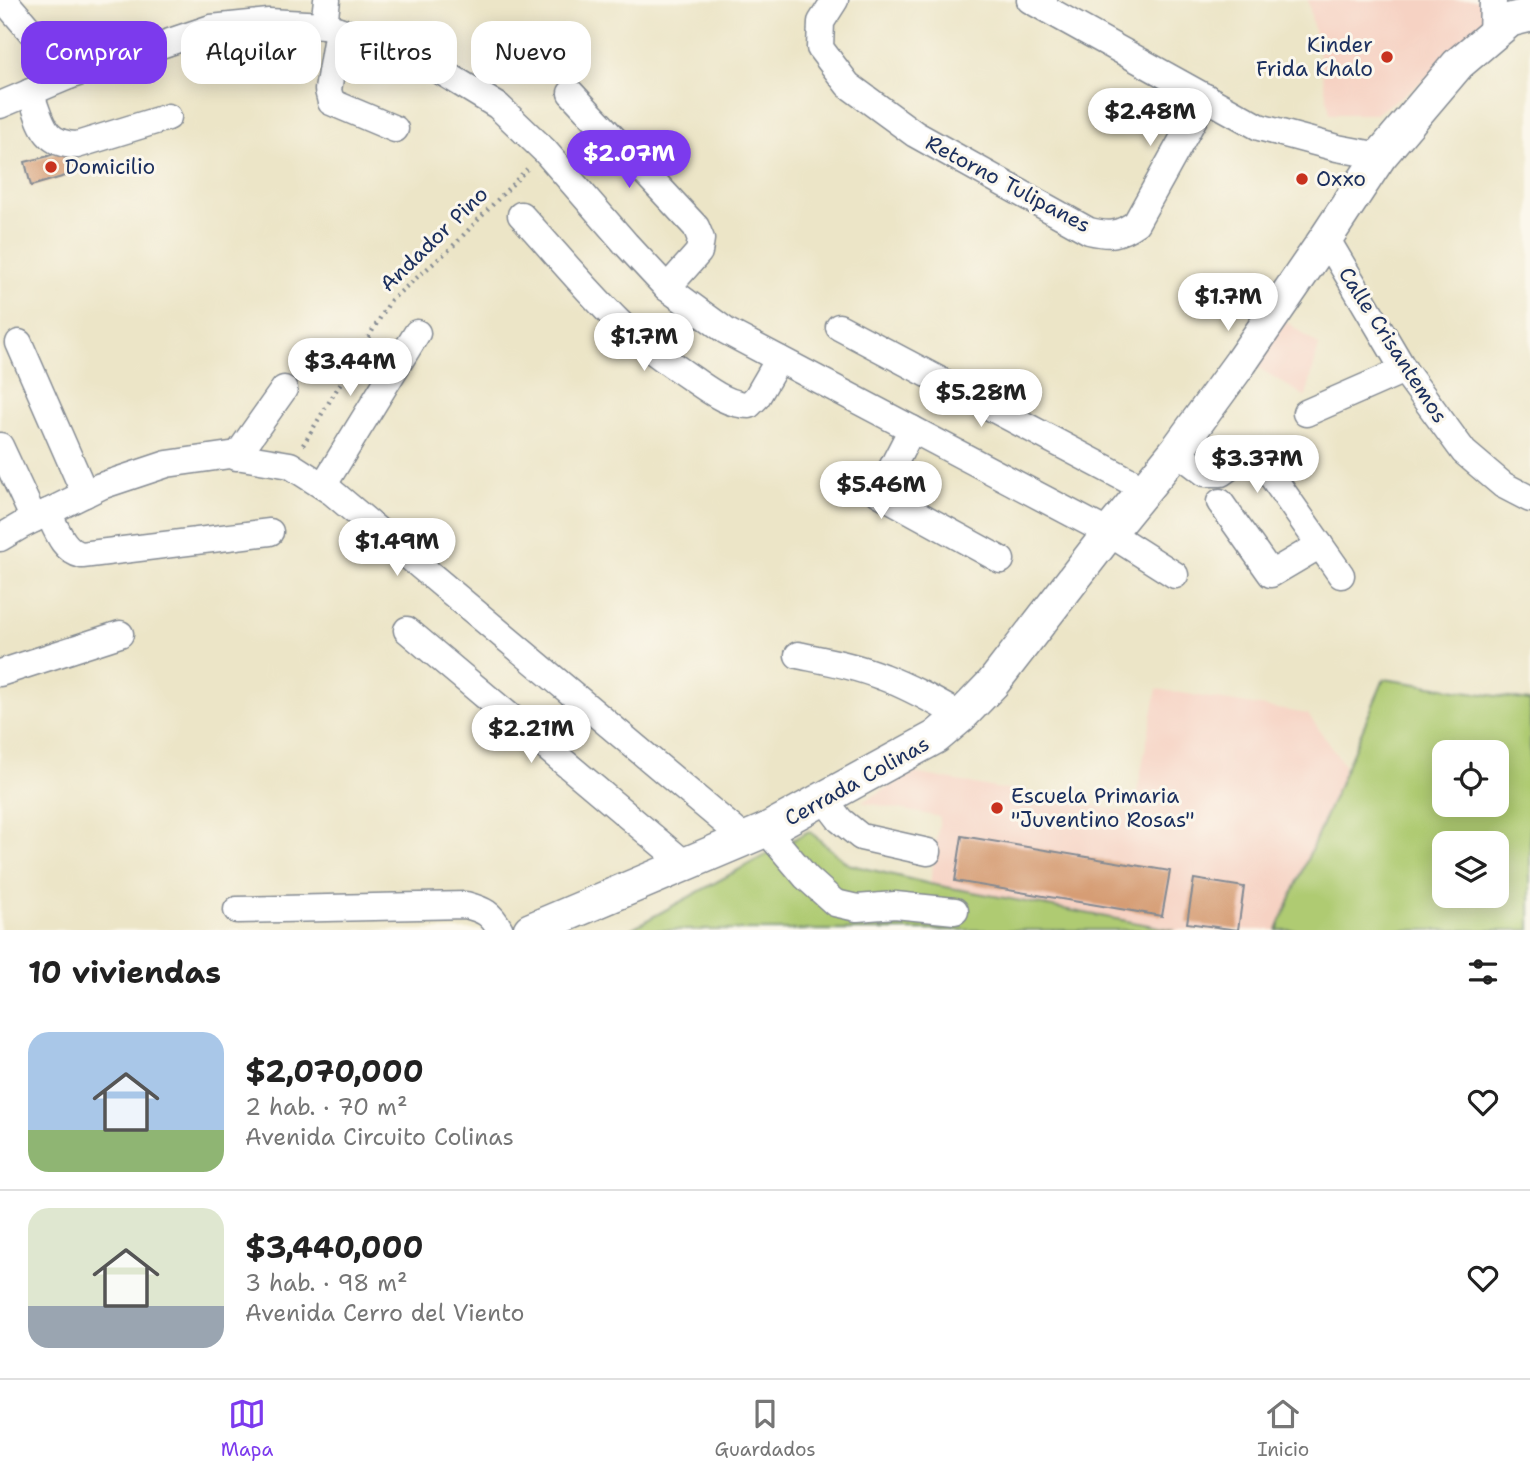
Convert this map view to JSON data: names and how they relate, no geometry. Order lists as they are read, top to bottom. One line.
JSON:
{"streets":{"main road":["Cerrada Colinas"],"street":["Retorno Tulipanes","Calle Crisantemos"],"path":["Andador Pino"]},"crossings":[["Calle Crisantemos","Cerrada Colinas"]],"places":["Kinder Frida Khalo","Domicilio","Oxxo","Escuela Primaria \"Juventino Rosas\""],"page":{"chip":["Comprar","Alquilar","Filtros","Nuevo"],"price":["$2.48M","$2.07M","$1.7M","$1.7M","$3.44M","$5.28M","$3.37M","$5.46M","$1.49M","$2.21M"],"heading":"10 viviendas","list":[{"name":"$2,070,000","note":"2 hab. · 70 m² · Avenida Circuito Colinas"},{"name":"$3,440,000","note":"3 hab. · 98 m² · Avenida Cerro del Viento"}],"tabs":["Mapa","Guardados","Inicio"]}}
